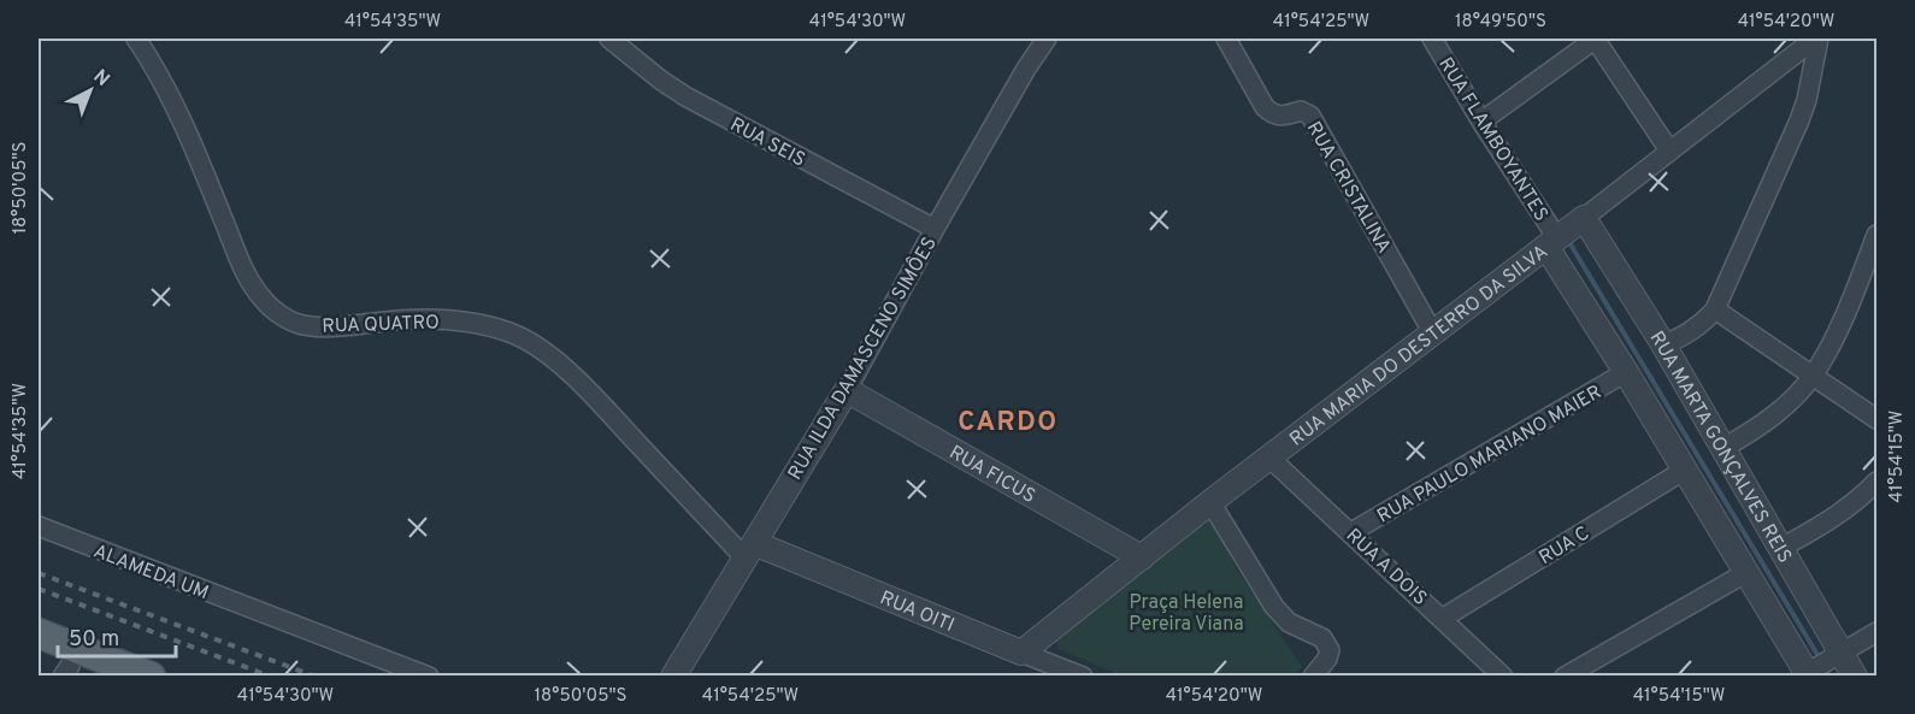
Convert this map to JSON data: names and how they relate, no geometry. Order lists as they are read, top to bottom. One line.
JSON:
{"streets":{"street":["RUA FLAMBOYANTES","RUA SEIS","RUA CRISTALINA","RUA QUATRO","RUA MARIA DO DESTERRO DA SILVA","RUA ILDA DAMASCENO SIMÔES","RUA MARTA GONÇALVES REIS","RUA PAULO MARIANO MAIER","RUA FICUS","RUA C","RUA A DOIS","ALAMEDA UM","RUA OITI"]},"crossings":[["RUA FLAMBOYANTES","RUA MARIA DO DESTERRO DA SILVA"],["RUA SEIS","RUA ILDA DAMASCENO SIMÔES"],["RUA CRISTALINA","RUA MARIA DO DESTERRO DA SILVA"],["RUA QUATRO","RUA ILDA DAMASCENO SIMÔES"],["RUA QUATRO","RUA OITI"],["RUA MARIA DO DESTERRO DA SILVA","RUA MARTA GONÇALVES REIS"],["RUA MARIA DO DESTERRO DA SILVA","RUA FICUS"],["RUA MARIA DO DESTERRO DA SILVA","RUA A DOIS"],["RUA MARIA DO DESTERRO DA SILVA","RUA OITI"],["RUA ILDA DAMASCENO SIMÔES","RUA FICUS"],["RUA ILDA DAMASCENO SIMÔES","RUA OITI"],["RUA PAULO MARIANO MAIER","RUA A DOIS"],["RUA C","RUA A DOIS"]],"districts":["CARDO"],"parks":["Praça Helena Pereira Viana"],"scale_bar":"50 m","north":"top right","coordinates":["41°54'35\"W","41°54'30\"W","41°54'25\"W","18°49'50\"S","41°54'20\"W","18°50'05\"S","41°54'15\"W"]}
